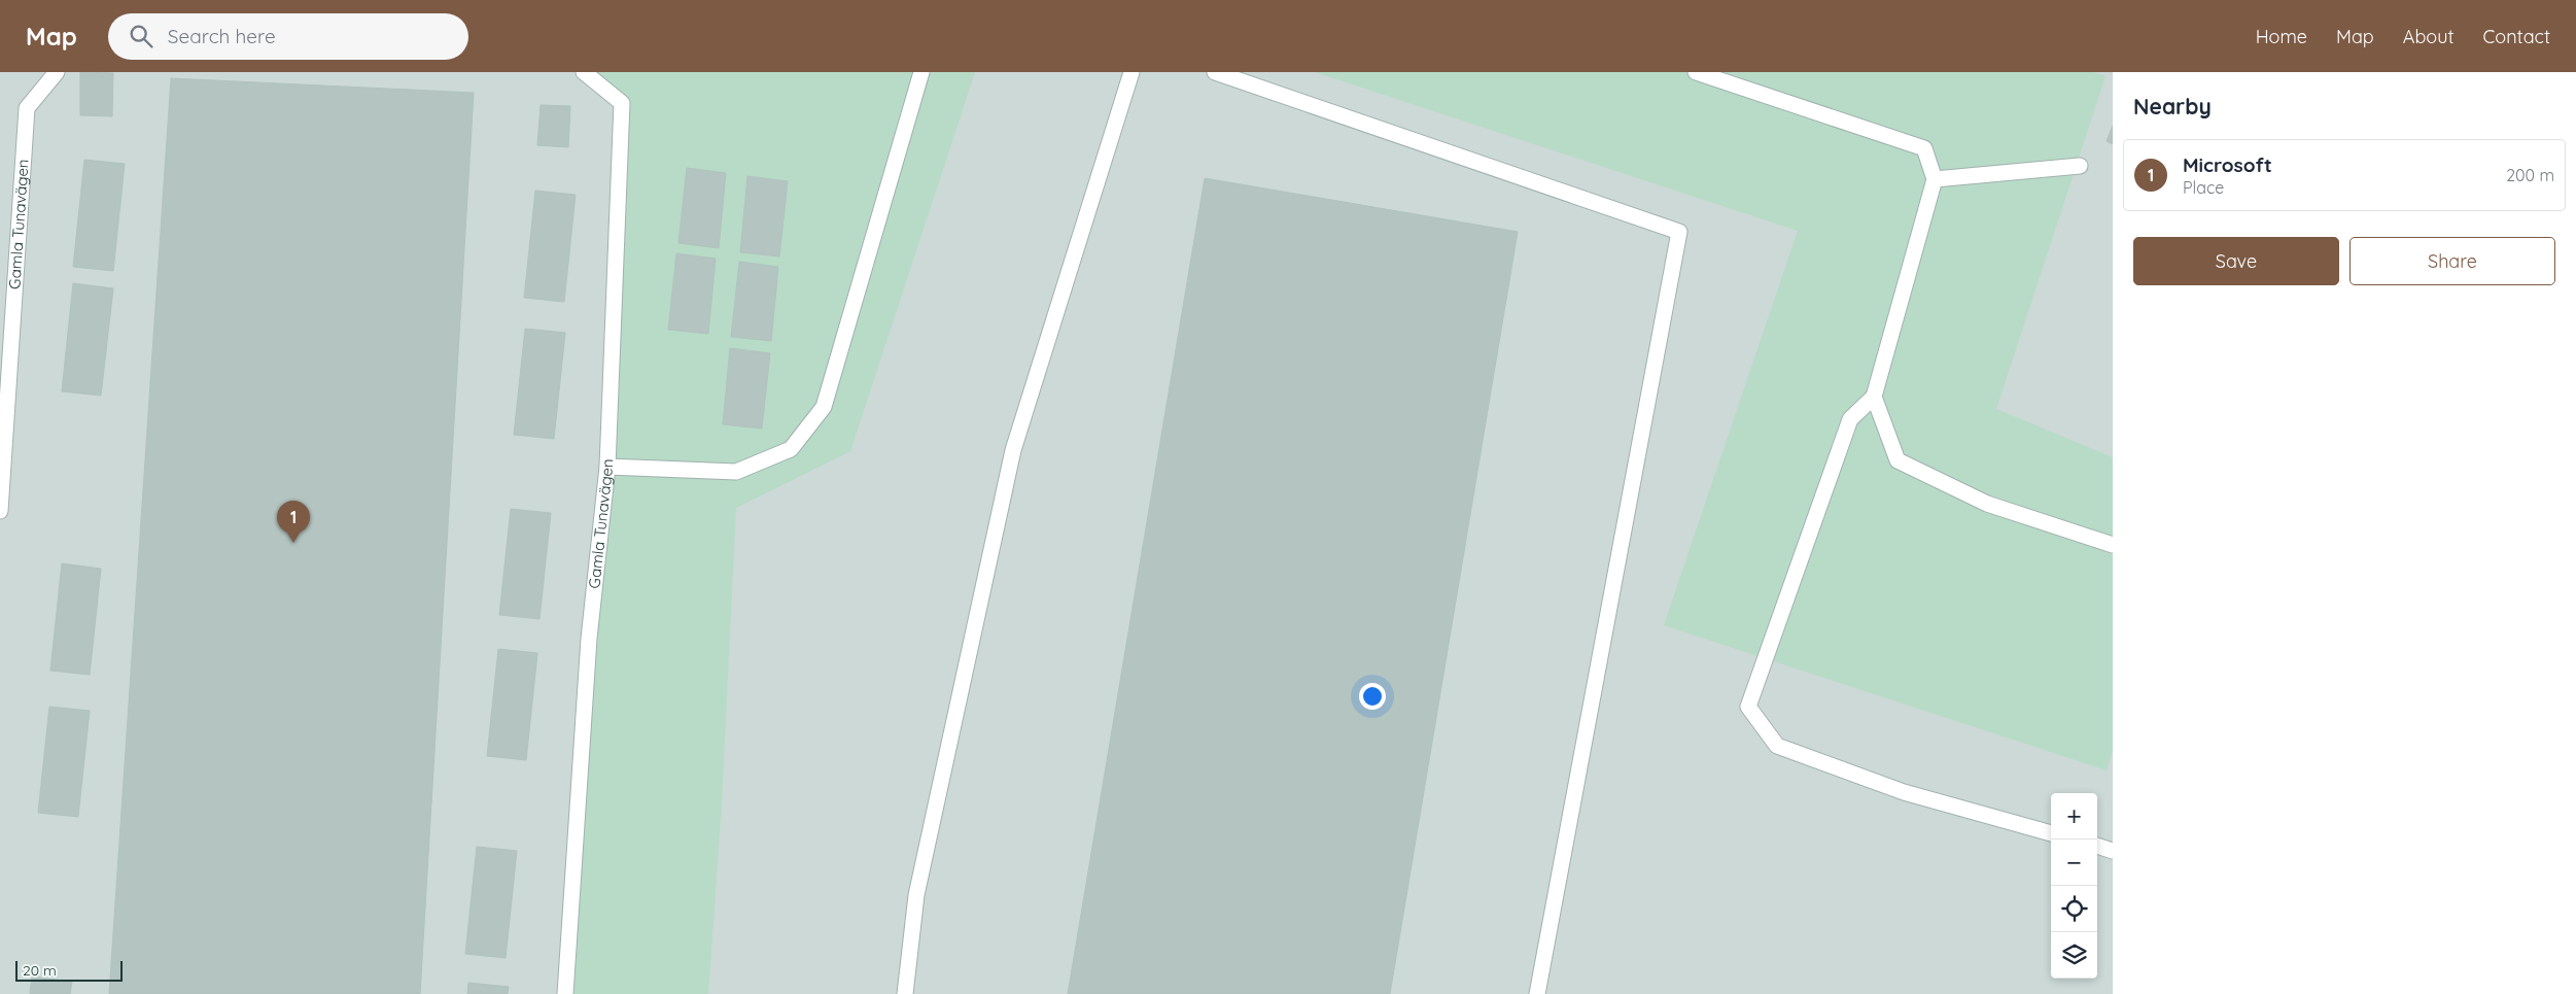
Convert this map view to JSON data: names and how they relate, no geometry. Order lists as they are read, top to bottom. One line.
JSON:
{"streets":{"lane":["Gamla Tunavägen"]},"scale_bar":"20 m","page":{"header":"Map","search":"Search here","nav":["Home","Map","About","Contact"],"heading":"Nearby","list":[{"mark":"1","name":"Microsoft","note":"Place","value":"200 m"}],"buttons":["Save","Share"],"pins":"1","map_buttons":["+","−"],"scale":"20 m"}}
